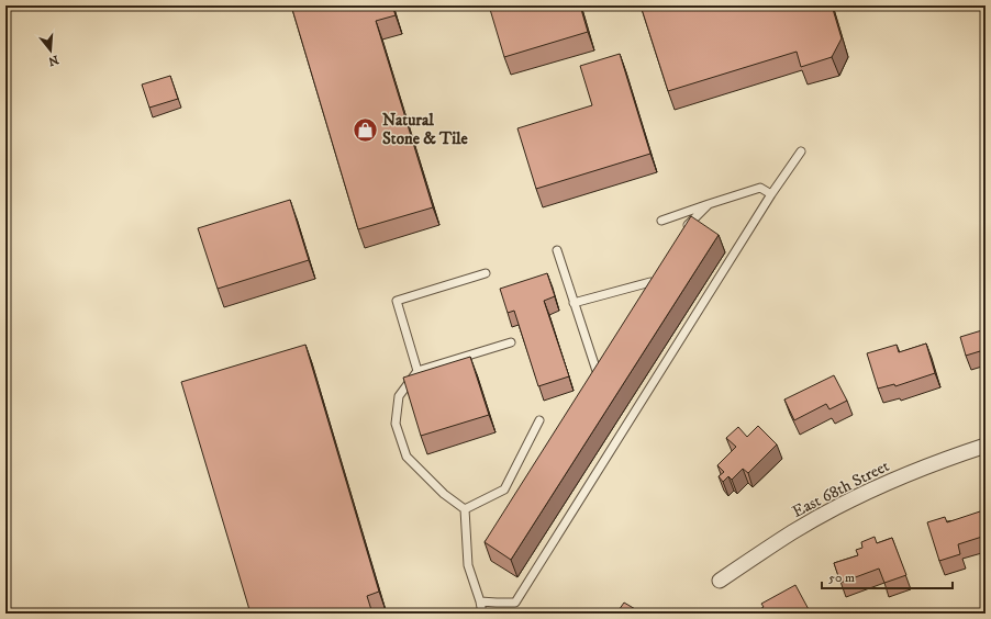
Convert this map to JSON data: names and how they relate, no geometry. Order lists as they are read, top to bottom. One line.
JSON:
{"streets":{"street":["East 68th Street"]},"places":{"shop":["Natural Stone & Tile"]},"scale_bar":"50 m","north":"bottom"}
